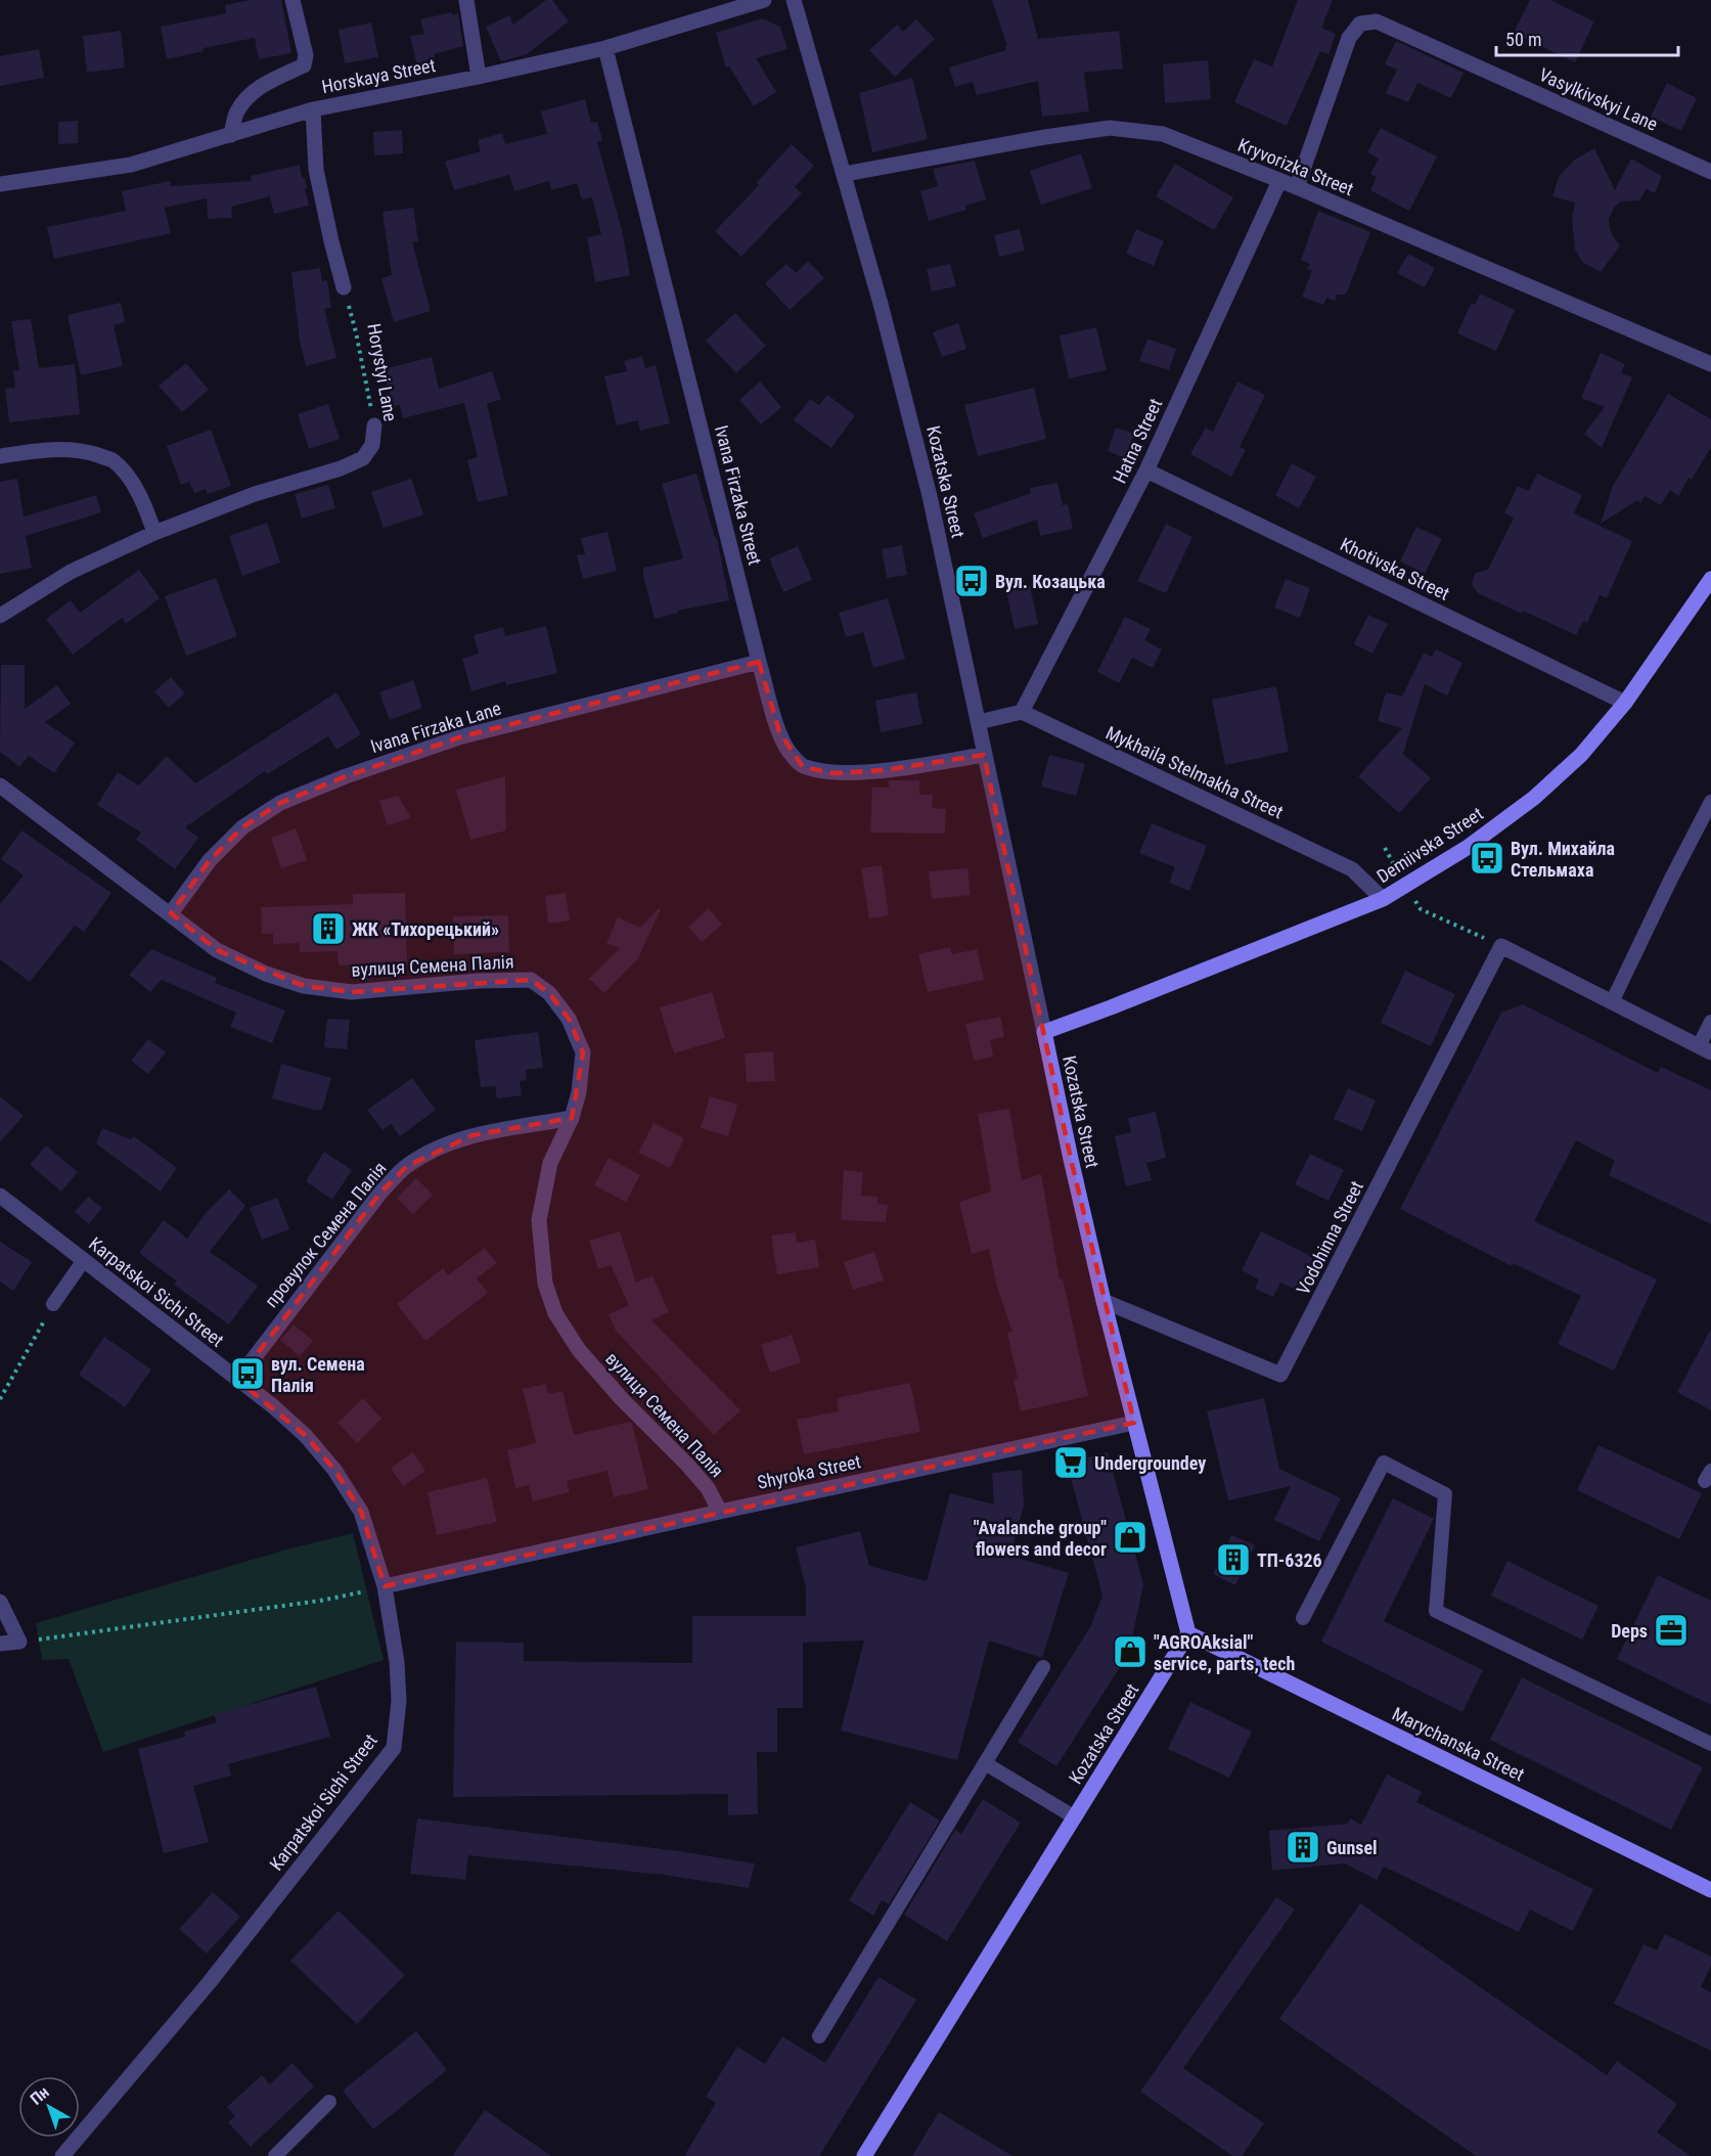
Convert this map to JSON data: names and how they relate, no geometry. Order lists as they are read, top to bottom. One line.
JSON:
{"streets":{"street":["Horskaya Street","Vasylkivskyi Lane","Kryvorizka Street","Horystyi Lane","Hatna Street","Kozatska Street","Ivana Firzaka Street","Khotivska Street","Ivana Firzaka Lane","Mykhaila Stelmakha Street","Demiivska Street","вулиця Семена Палія","провулок Семена Палія","Vodohinna Street","Karpatskoi Sichi Street","Shyroka Street","Marychanska Street"]},"crossings":[["Horskaya Street","Ivana Firzaka Street"],["Vasylkivskyi Lane","Kryvorizka Street"],["Kryvorizka Street","Hatna Street"],["Kryvorizka Street","Kozatska Street"],["Hatna Street","Khotivska Street"],["Hatna Street","Mykhaila Stelmakha Street"],["Kozatska Street","Ivana Firzaka Street"],["Kozatska Street","Demiivska Street"],["Kozatska Street","Vodohinna Street"],["Kozatska Street","Shyroka Street"],["Kozatska Street","Marychanska Street"],["Ivana Firzaka Street","Ivana Firzaka Lane"],["Khotivska Street","Demiivska Street"],["Ivana Firzaka Lane","вулиця Семена Палія"],["Mykhaila Stelmakha Street","Demiivska Street"],["вулиця Семена Палія","провулок Семена Палія"],["вулиця Семена Палія","Shyroka Street"],["провулок Семена Палія","Karpatskoi Sichi Street"],["Karpatskoi Sichi Street","Shyroka Street"]],"places":{"bus stop":["Вул. Козацька","Вул. Михайла Стельмаха","вул. Семена Палія"],"building":["ЖК «Тихорецький»","ТП-6326","Gunsel"],"supermarket":["Undergroundey"],"shop":["\"Avalanche group\" flowers and decor","\"AGROAksial\" service, parts, tech"],"office":["Deps"]},"scale_bar":"50 m","north":"top left"}
